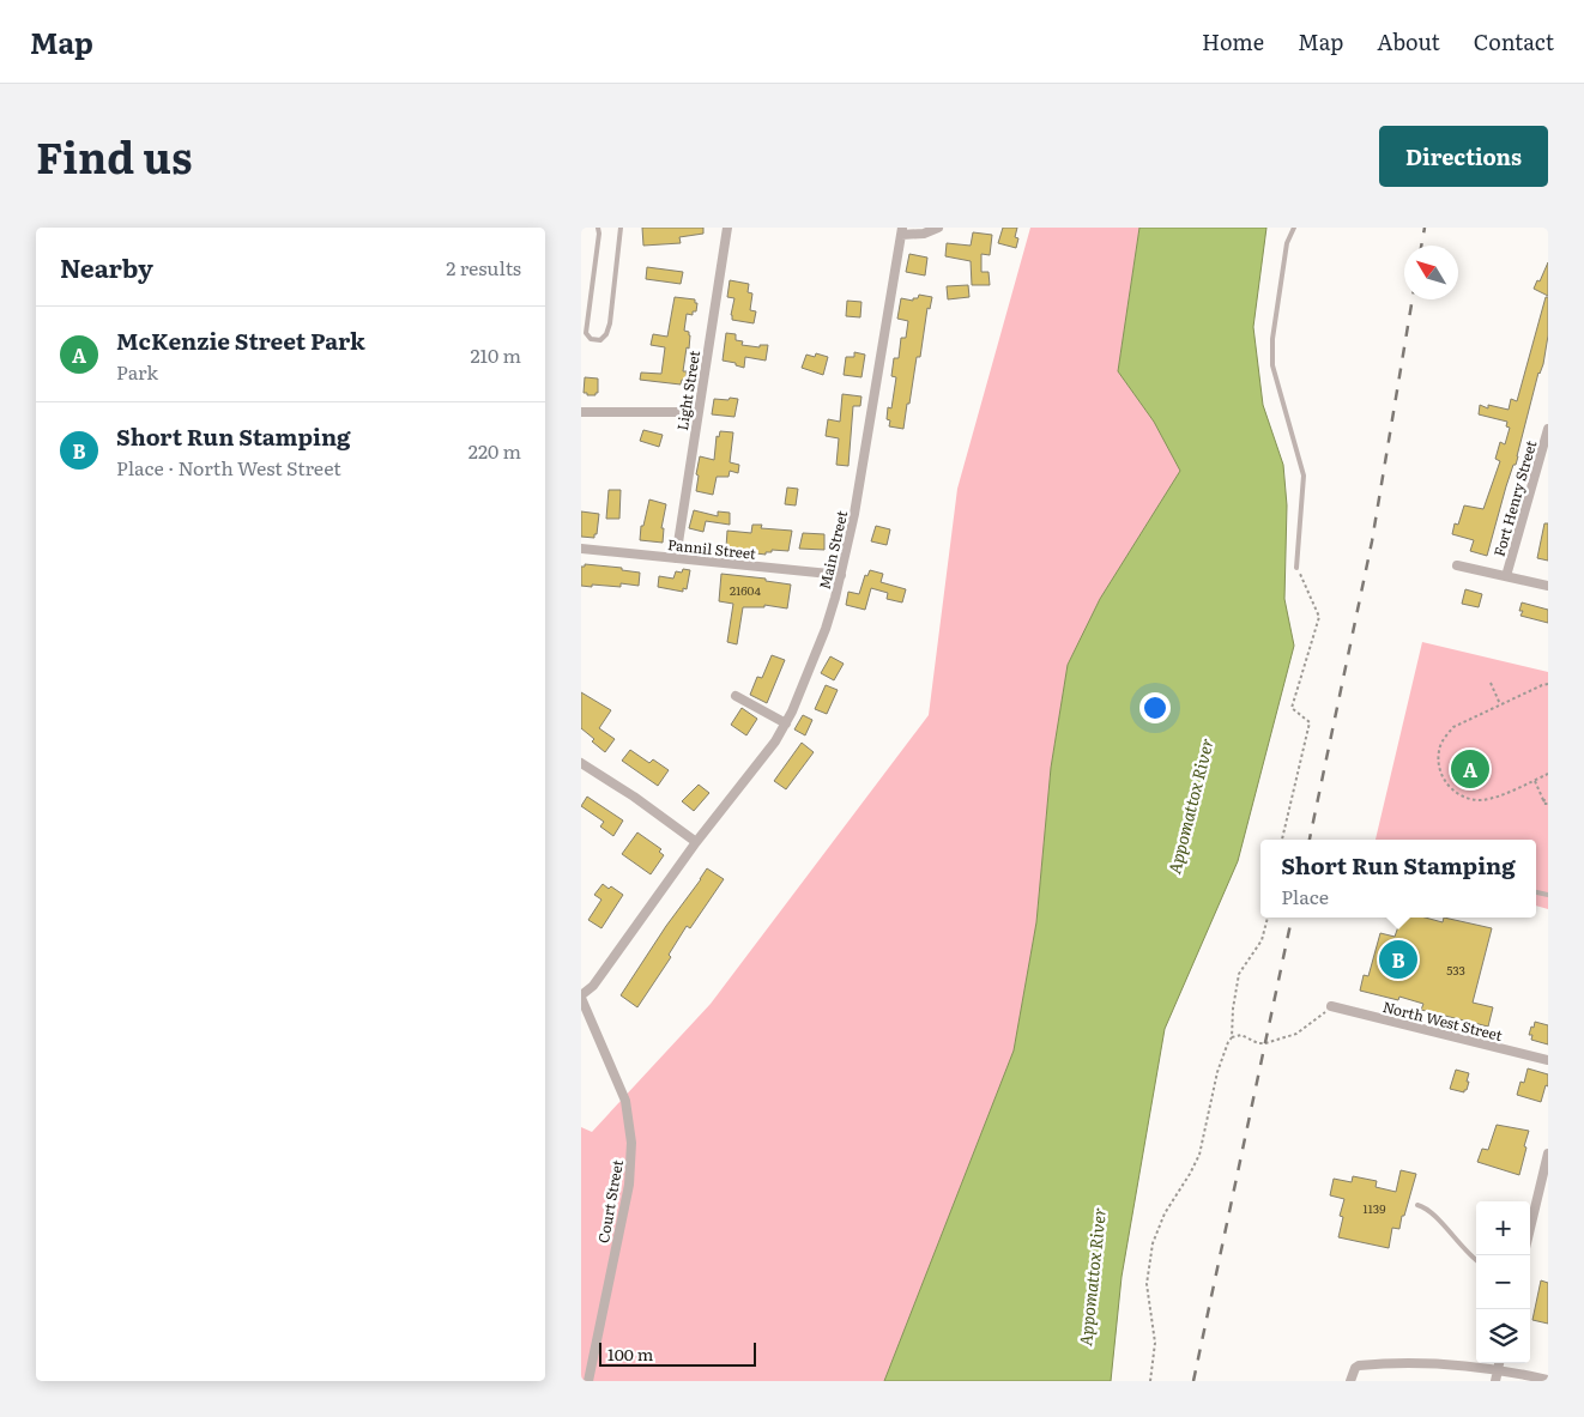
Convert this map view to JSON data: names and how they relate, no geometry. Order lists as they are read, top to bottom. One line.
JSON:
{"streets":{"street":["Light Street","Fort Henry Street","Pannil Street","Main Street","North West Street","Court Street"]},"crossings":[["Light Street","Pannil Street"],["Pannil Street","Main Street"],["Main Street","Court Street"]],"water":["Appomattox River"],"house_numbers":["21604","533","1139"],"scale_bar":"100 m","north":"top left","page":{"header":"Map","nav":["Home","Map","About","Contact"],"title":"Find us","buttons":"Directions","heading":["Nearby","2 results"],"list":[{"mark":"A","name":"McKenzie Street Park","note":"Park","value":"210 m"},{"mark":"B","name":"Short Run Stamping","note":"Place · North West Street","value":"220 m"}],"pins":["A","B"],"popup":["Short Run Stamping","Place"],"map_buttons":["+","−"],"scale":"100 m"}}
